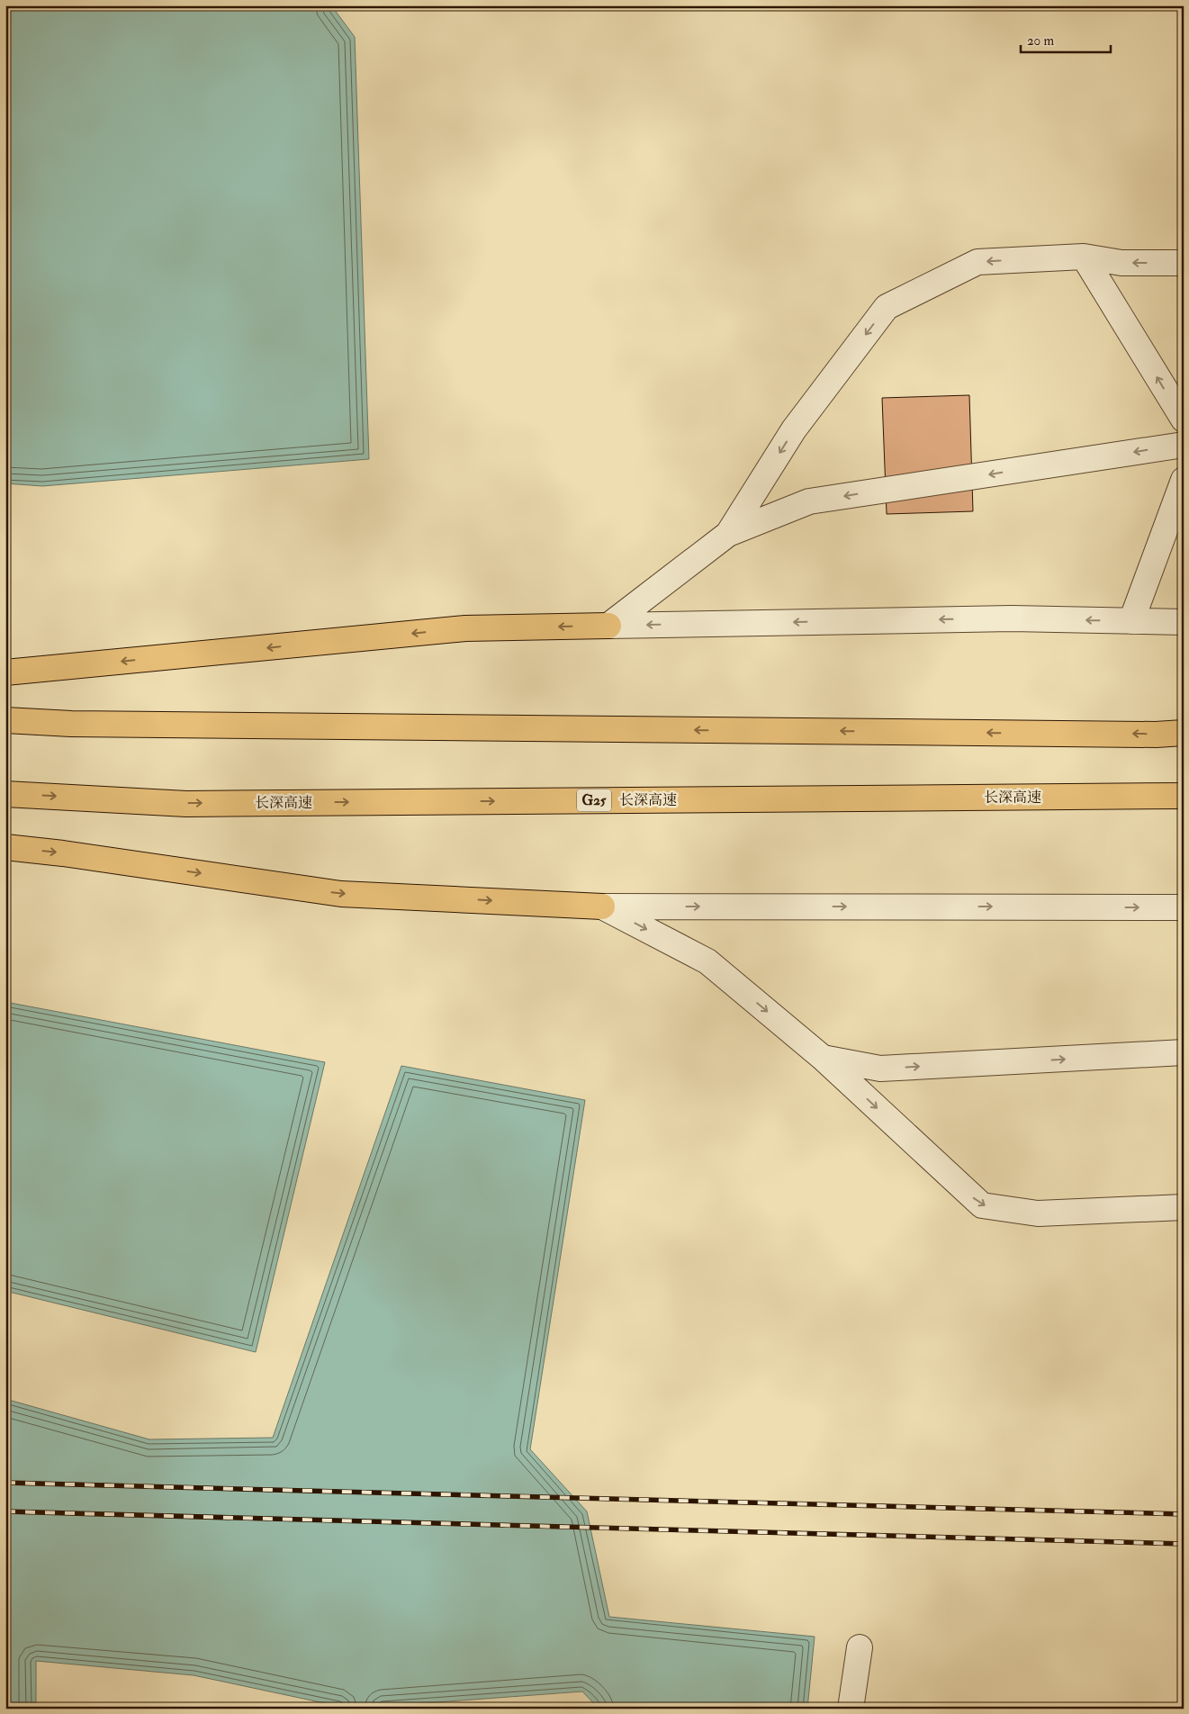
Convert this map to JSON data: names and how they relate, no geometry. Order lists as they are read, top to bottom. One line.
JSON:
{"streets":{"highway":["长深高速","G25"]},"scale_bar":"20 m"}
